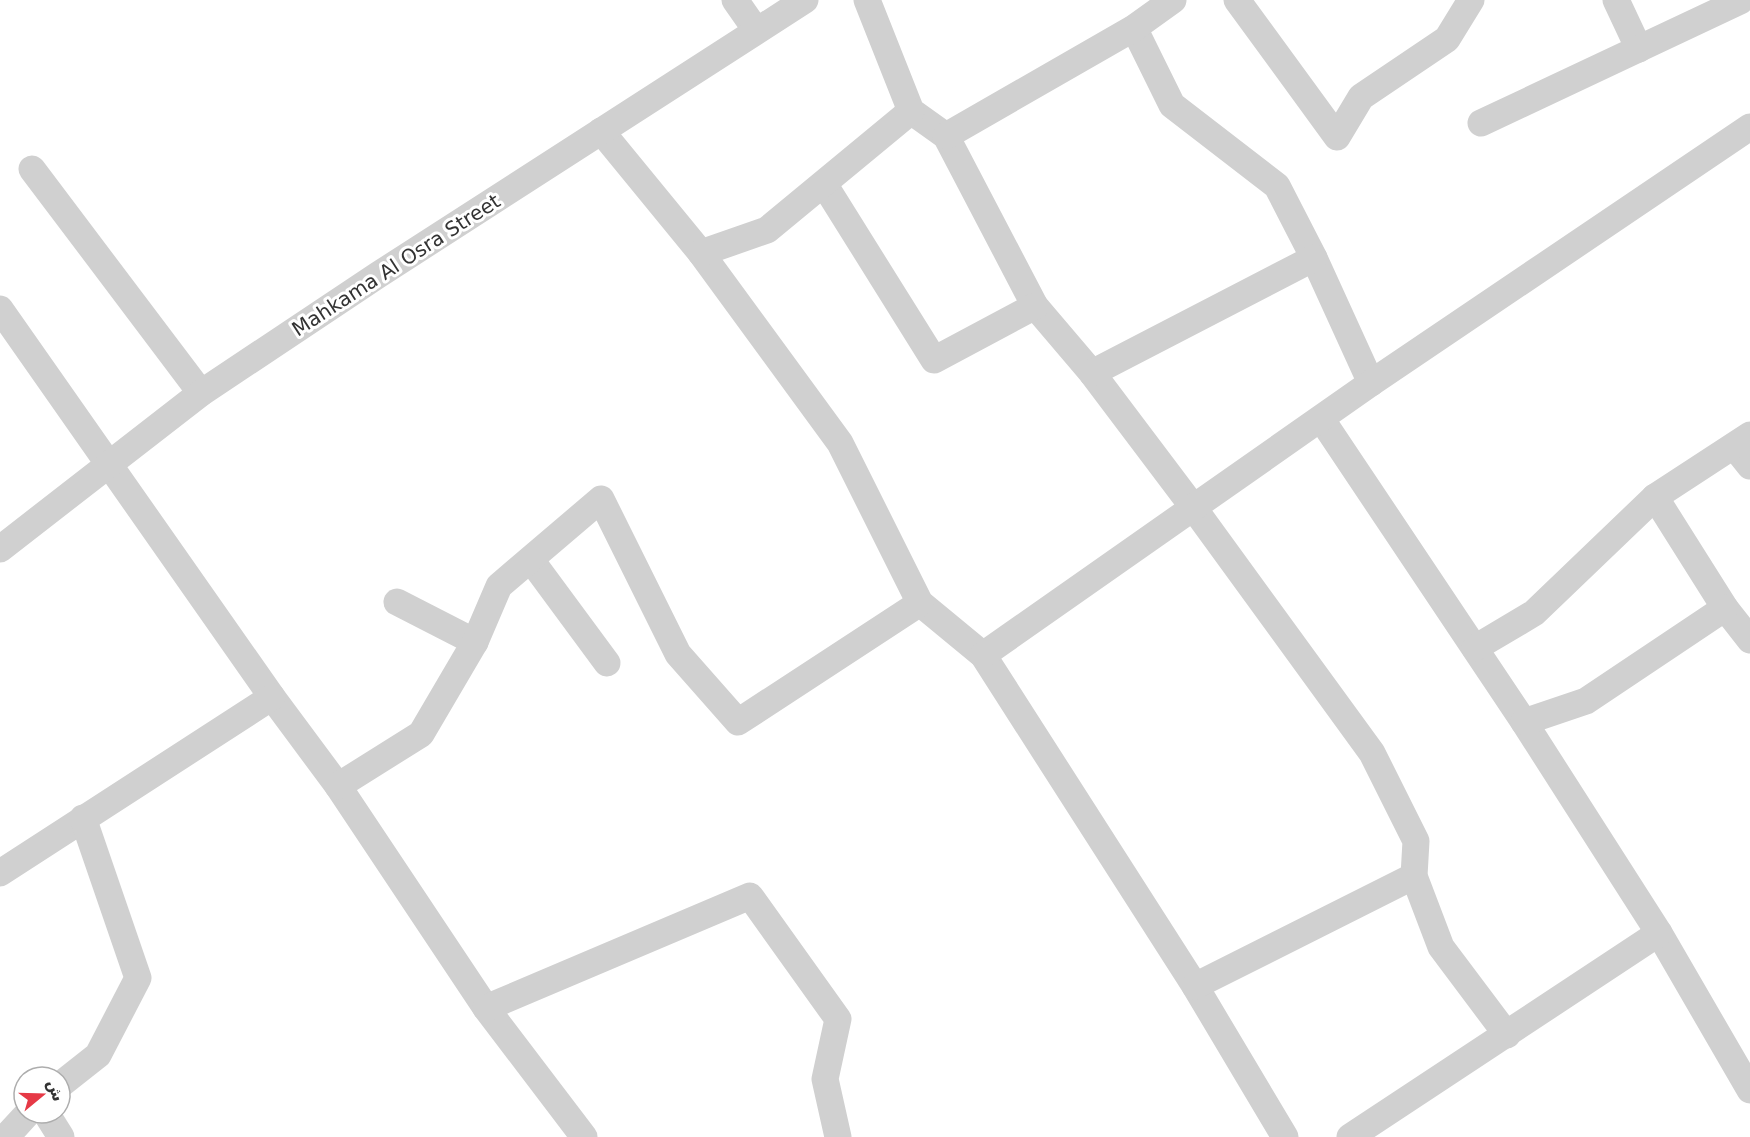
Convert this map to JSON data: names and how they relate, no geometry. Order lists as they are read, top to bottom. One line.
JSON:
{"streets":{"street":["Mahkama Al Osra Street"]},"north":"right"}
